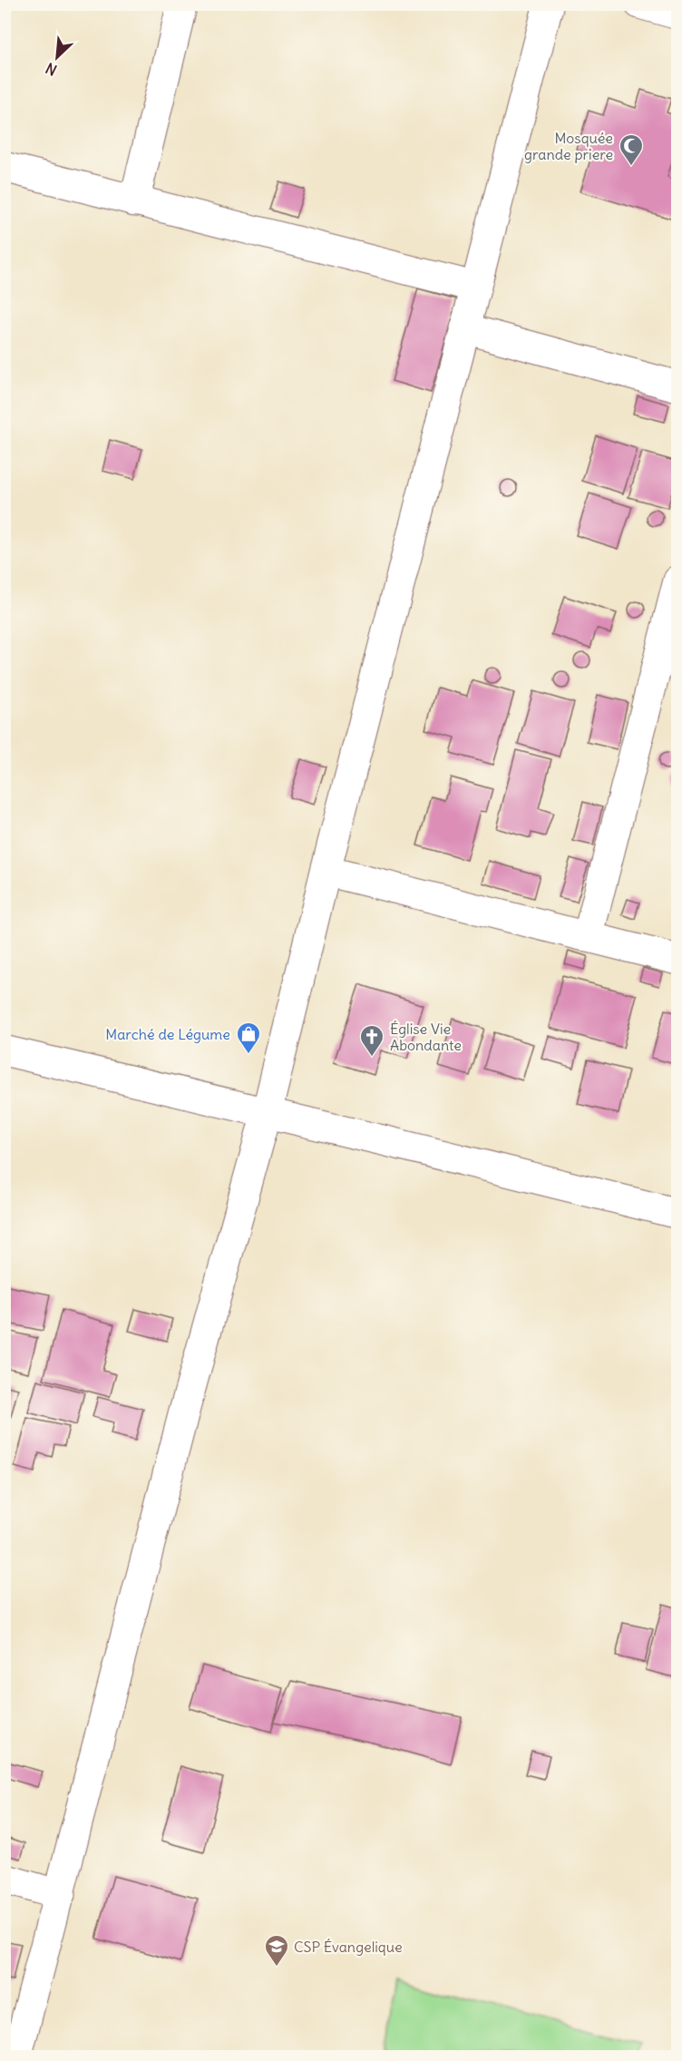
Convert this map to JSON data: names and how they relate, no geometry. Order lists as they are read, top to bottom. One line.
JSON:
{"places":{"mosque":["Mosquée grande priere"],"shop":["Marché de Légume"],"church":["Église Vie Abondante"],"school or university":["CSP Évangelique"]},"north":"bottom left"}
